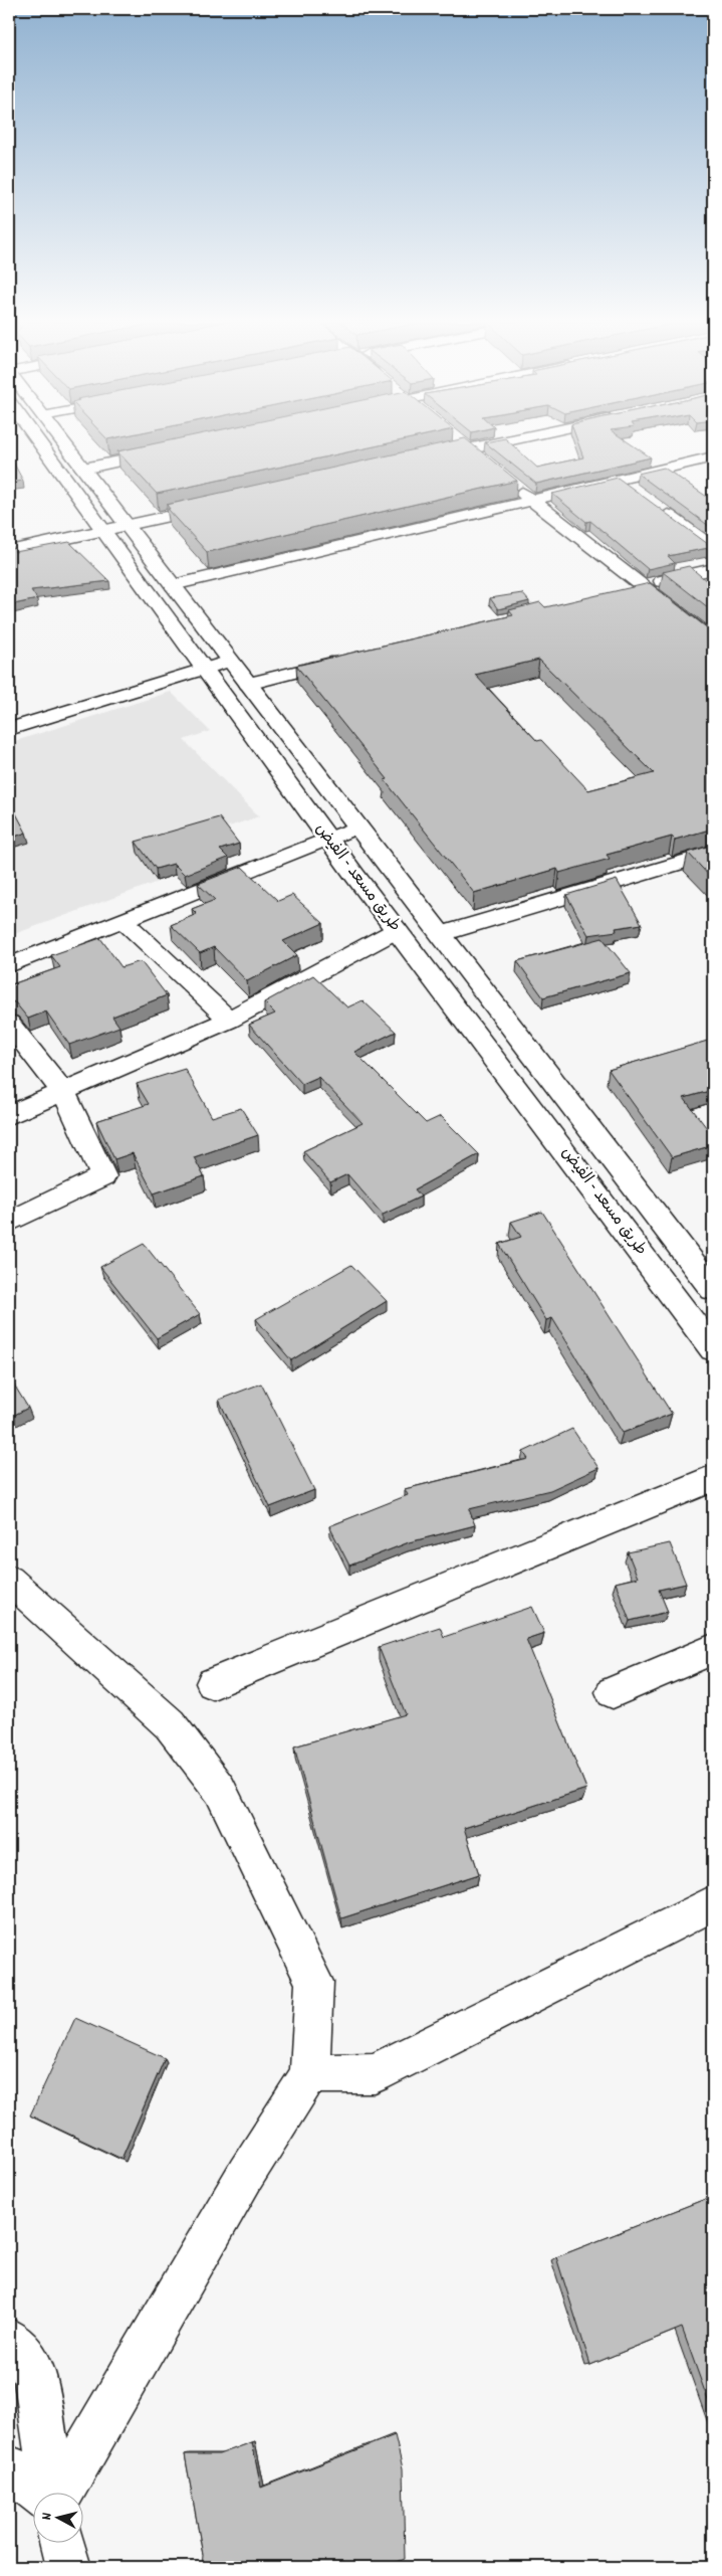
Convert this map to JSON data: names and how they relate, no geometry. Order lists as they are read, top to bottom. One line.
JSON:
{"streets":{"street":["طريق مسعد - الفيض"]},"north":"left"}
